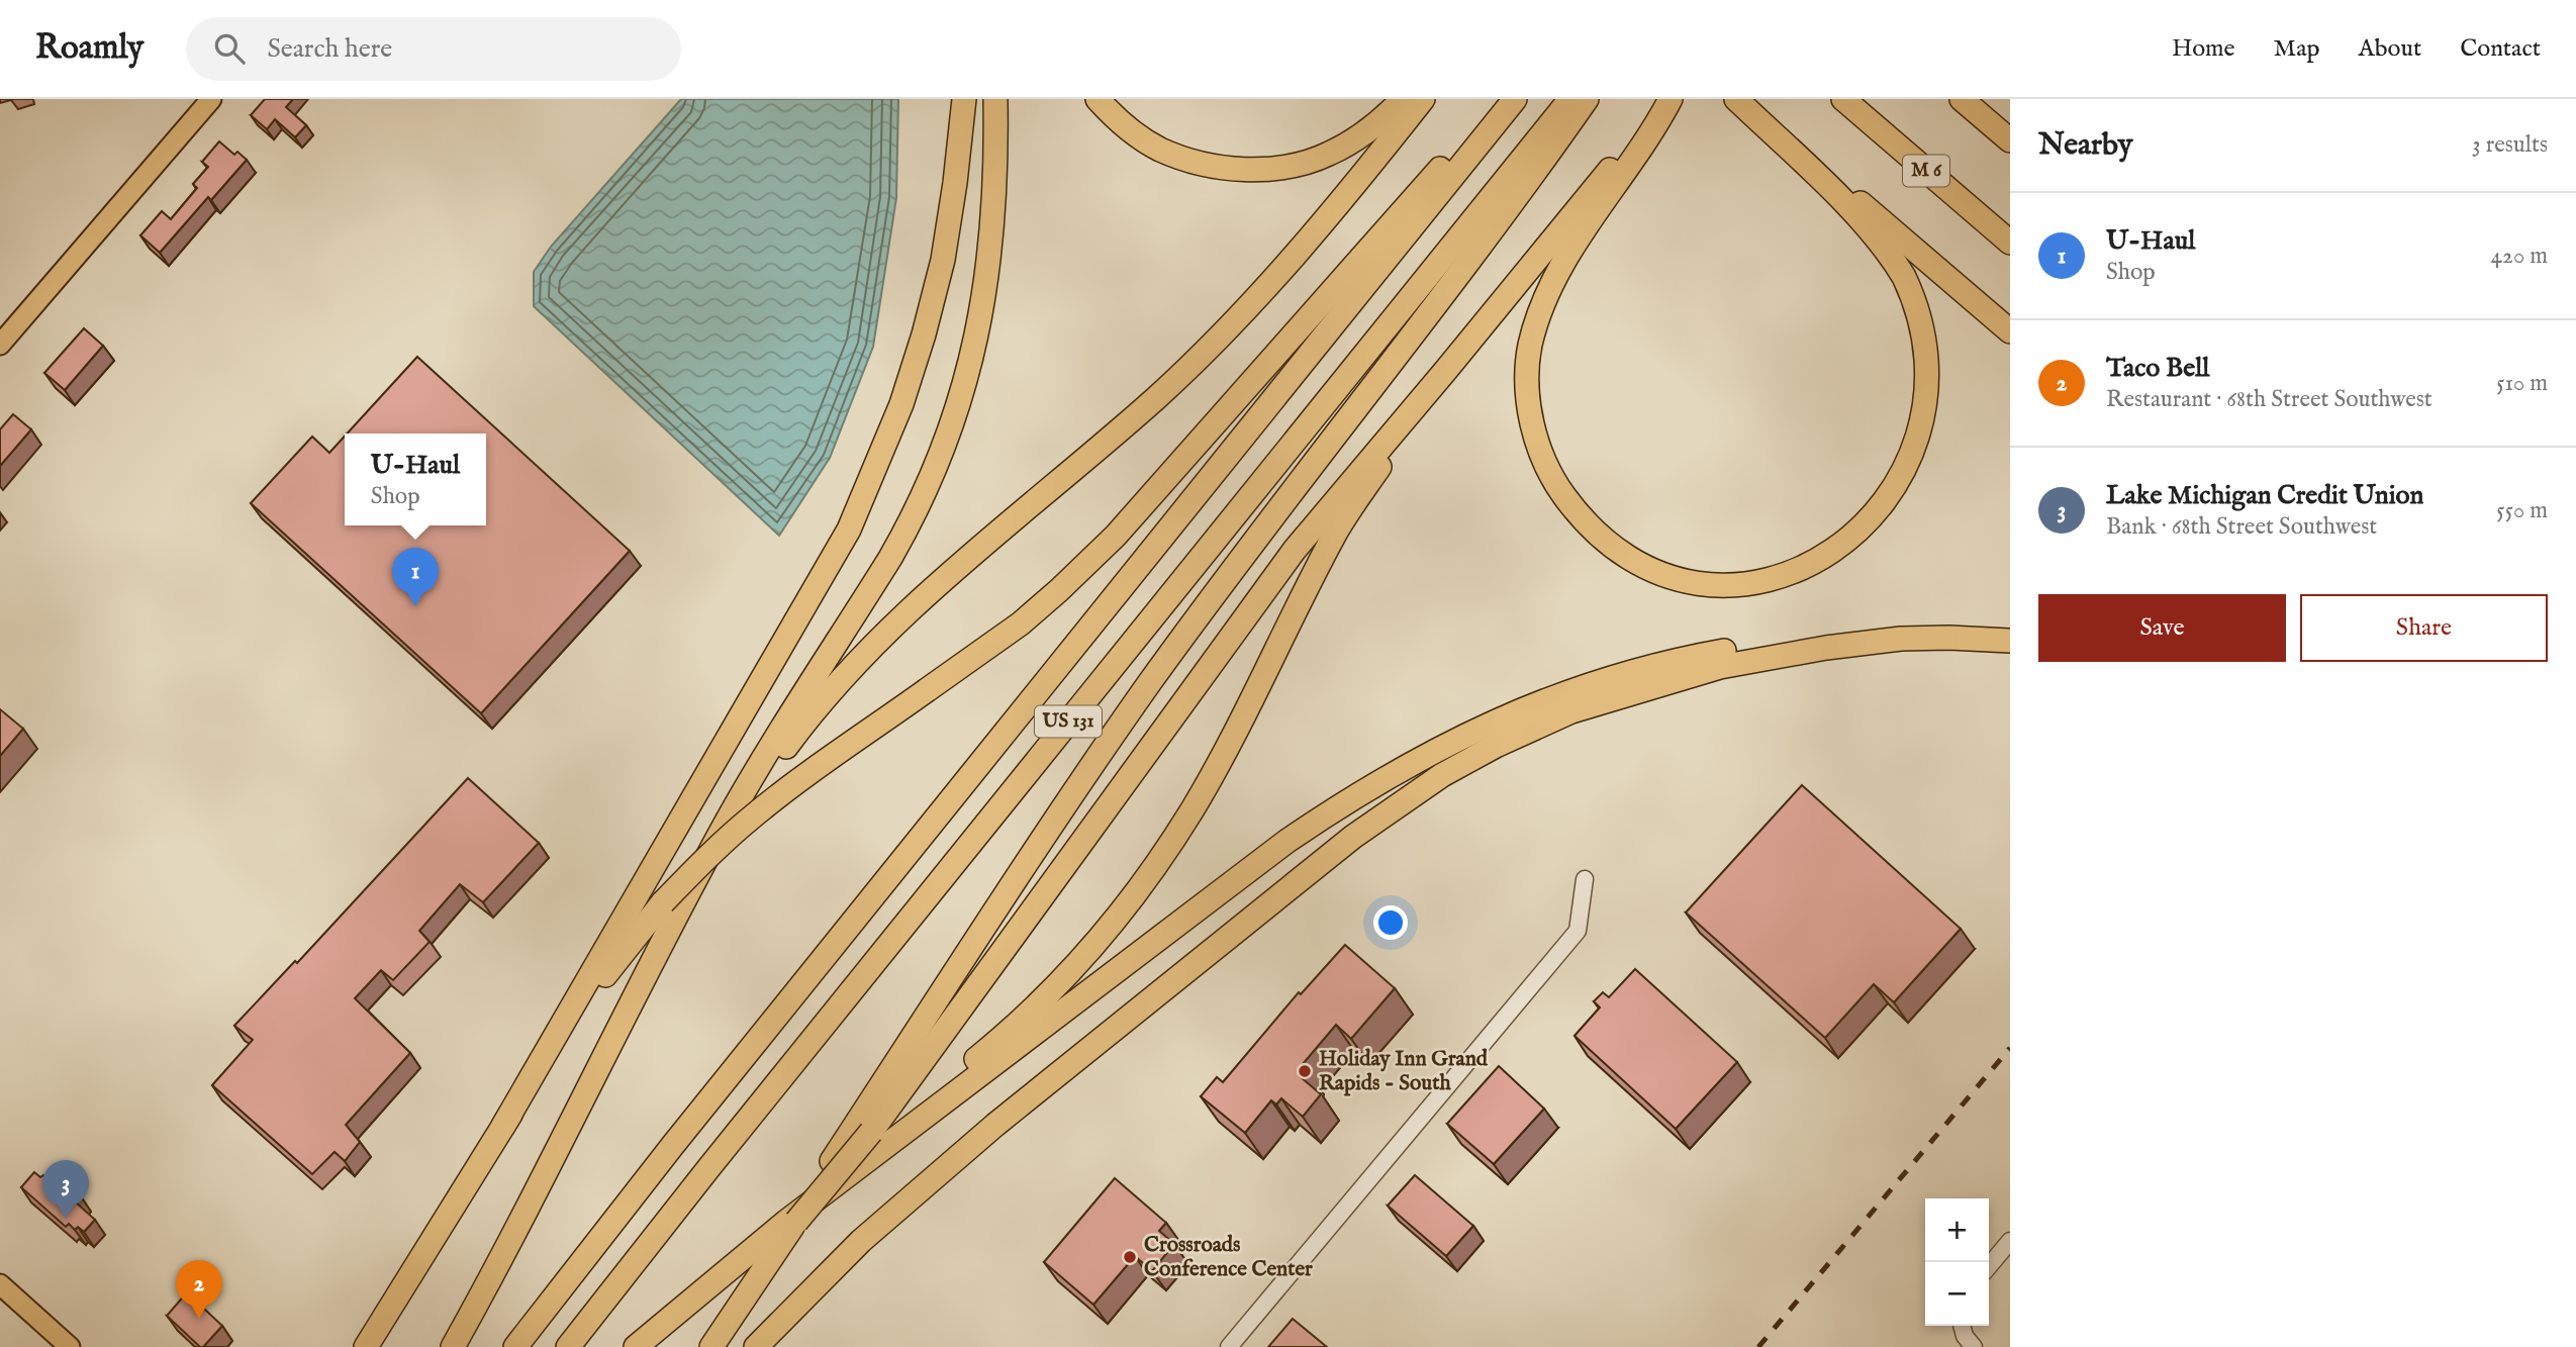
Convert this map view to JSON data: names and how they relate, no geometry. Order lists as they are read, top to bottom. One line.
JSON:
{"streets":{"highway":["M 6","US 131"]},"places":["Holiday Inn Grand Rapids - South","Crossroads Conference Center"],"page":{"header":"Roamly","search":"Search here","nav":["Home","Map","About","Contact"],"heading":["Nearby","3 results"],"list":[{"mark":"1","name":"U-Haul","note":"Shop","value":"420 m"},{"mark":"2","name":"Taco Bell","note":"Restaurant · 68th Street Southwest","value":"510 m"},{"mark":"3","name":"Lake Michigan Credit Union","note":"Bank · 68th Street Southwest","value":"550 m"}],"popup":["U-Haul","Shop"],"pins":["1","3","2"],"buttons":["Save","Share"],"map_buttons":["+","−"]}}
